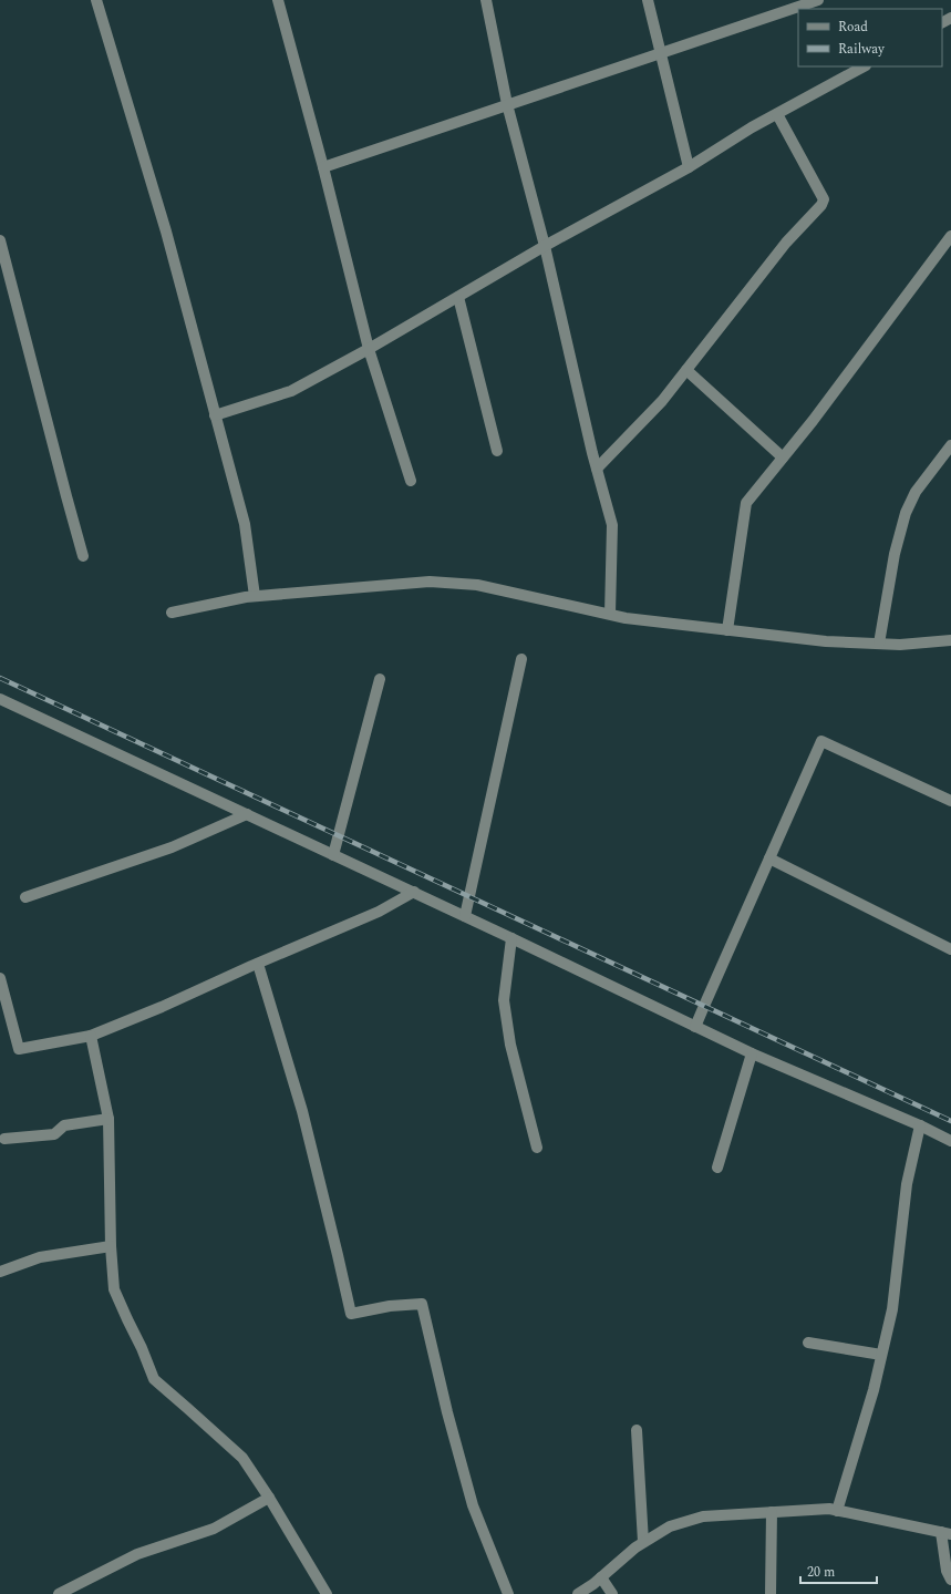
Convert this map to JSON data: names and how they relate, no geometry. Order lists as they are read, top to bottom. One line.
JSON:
{"legend":["Road","Railway"],"scale_bar":"20 m"}
